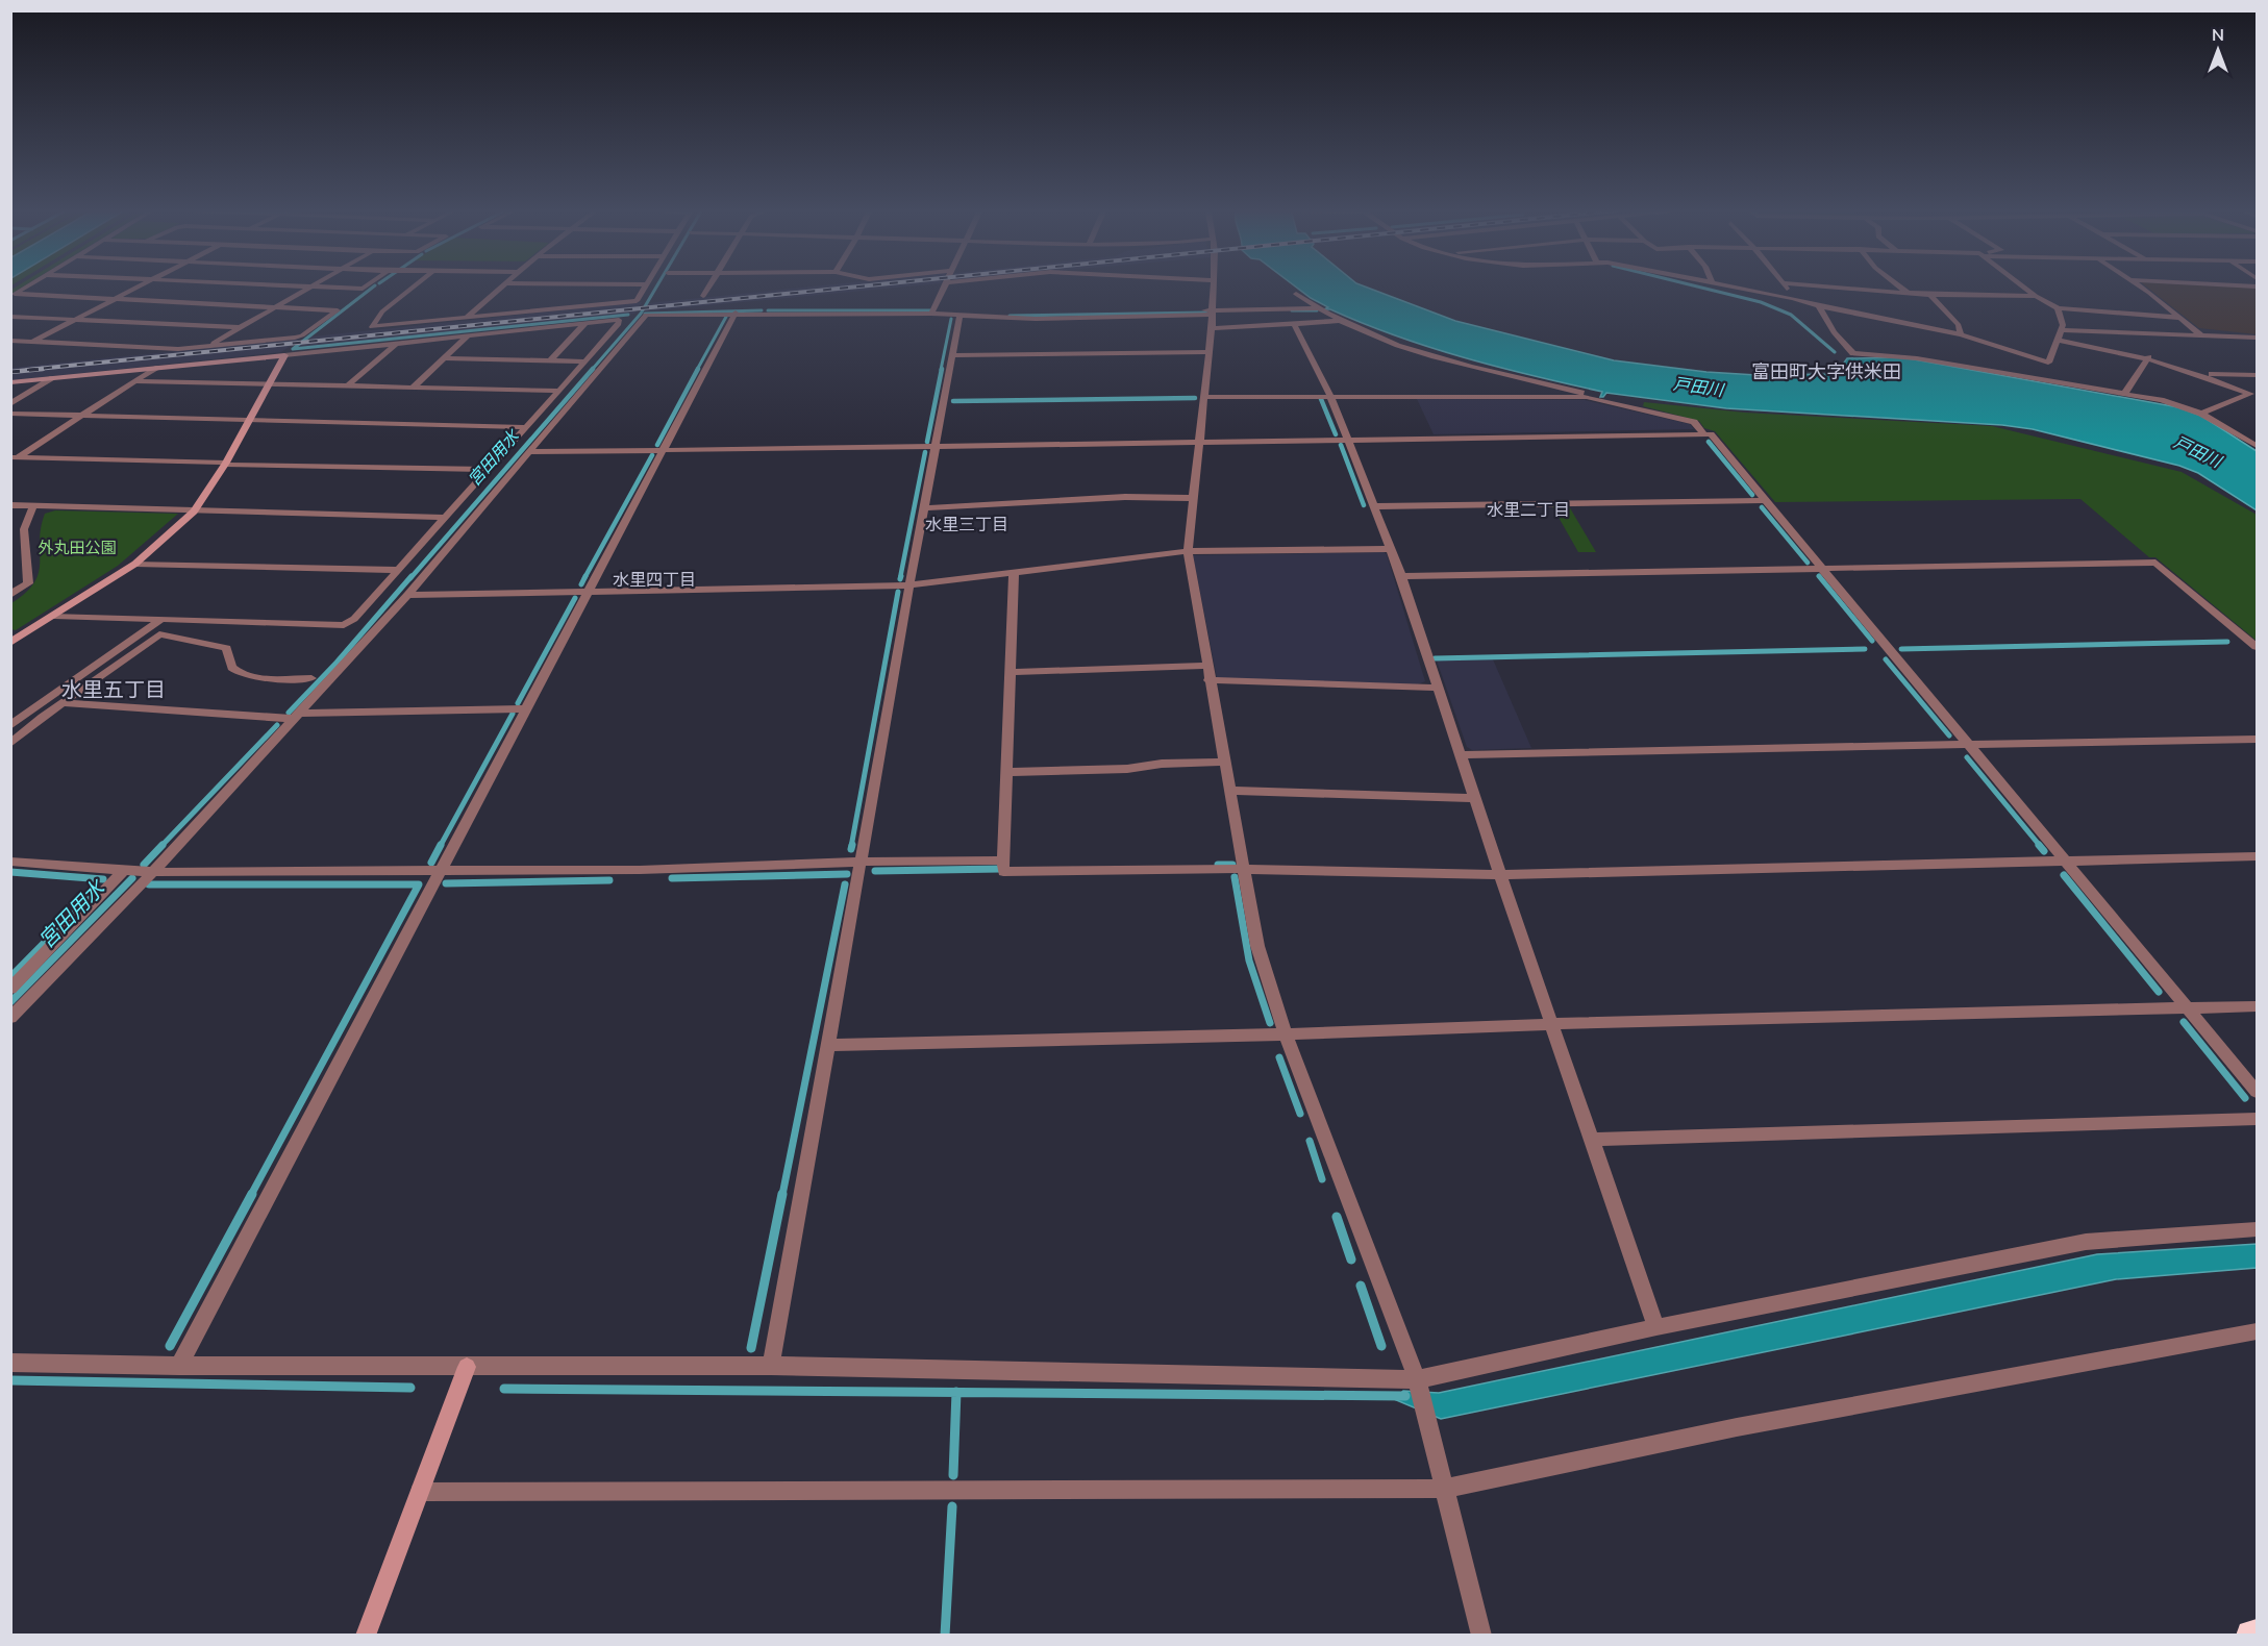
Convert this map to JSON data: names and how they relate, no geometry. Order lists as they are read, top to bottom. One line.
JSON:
{"districts":["富田町大字供米田","水里二丁目","水里三丁目","水里四丁目","水里五丁目"],"water":["戸田川","宮田用水"],"parks":["外丸田公園"],"north":"top"}
